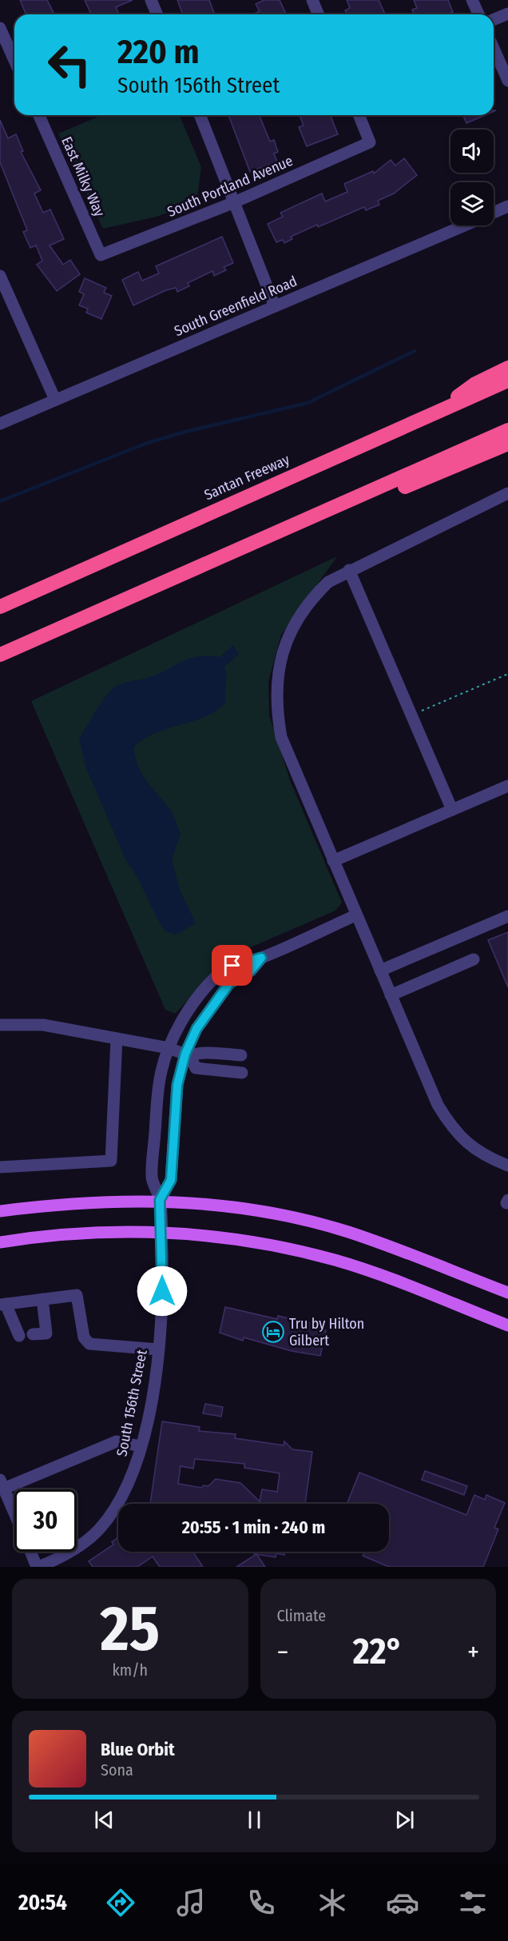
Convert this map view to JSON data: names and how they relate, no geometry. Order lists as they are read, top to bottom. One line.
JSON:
{"streets":{"highway":["Santan Freeway"],"street":["East Milky Way","South Portland Avenue","South Greenfield Road","South 156th Street"]},"crossings":[["East Milky Way","South Portland Avenue"]],"places":{"hotel":["Tru by Hilton Gilbert"]},"page":{"turn":["220 m","South 156th Street"],"limit":"30","trip":"20:55 · 1 min · 240 m","tile":[["25","km/h"],"Climate"],"heat":["−","22°","+"],"song":["Blue Orbit","Sona"],"tabs":"20:54"}}
